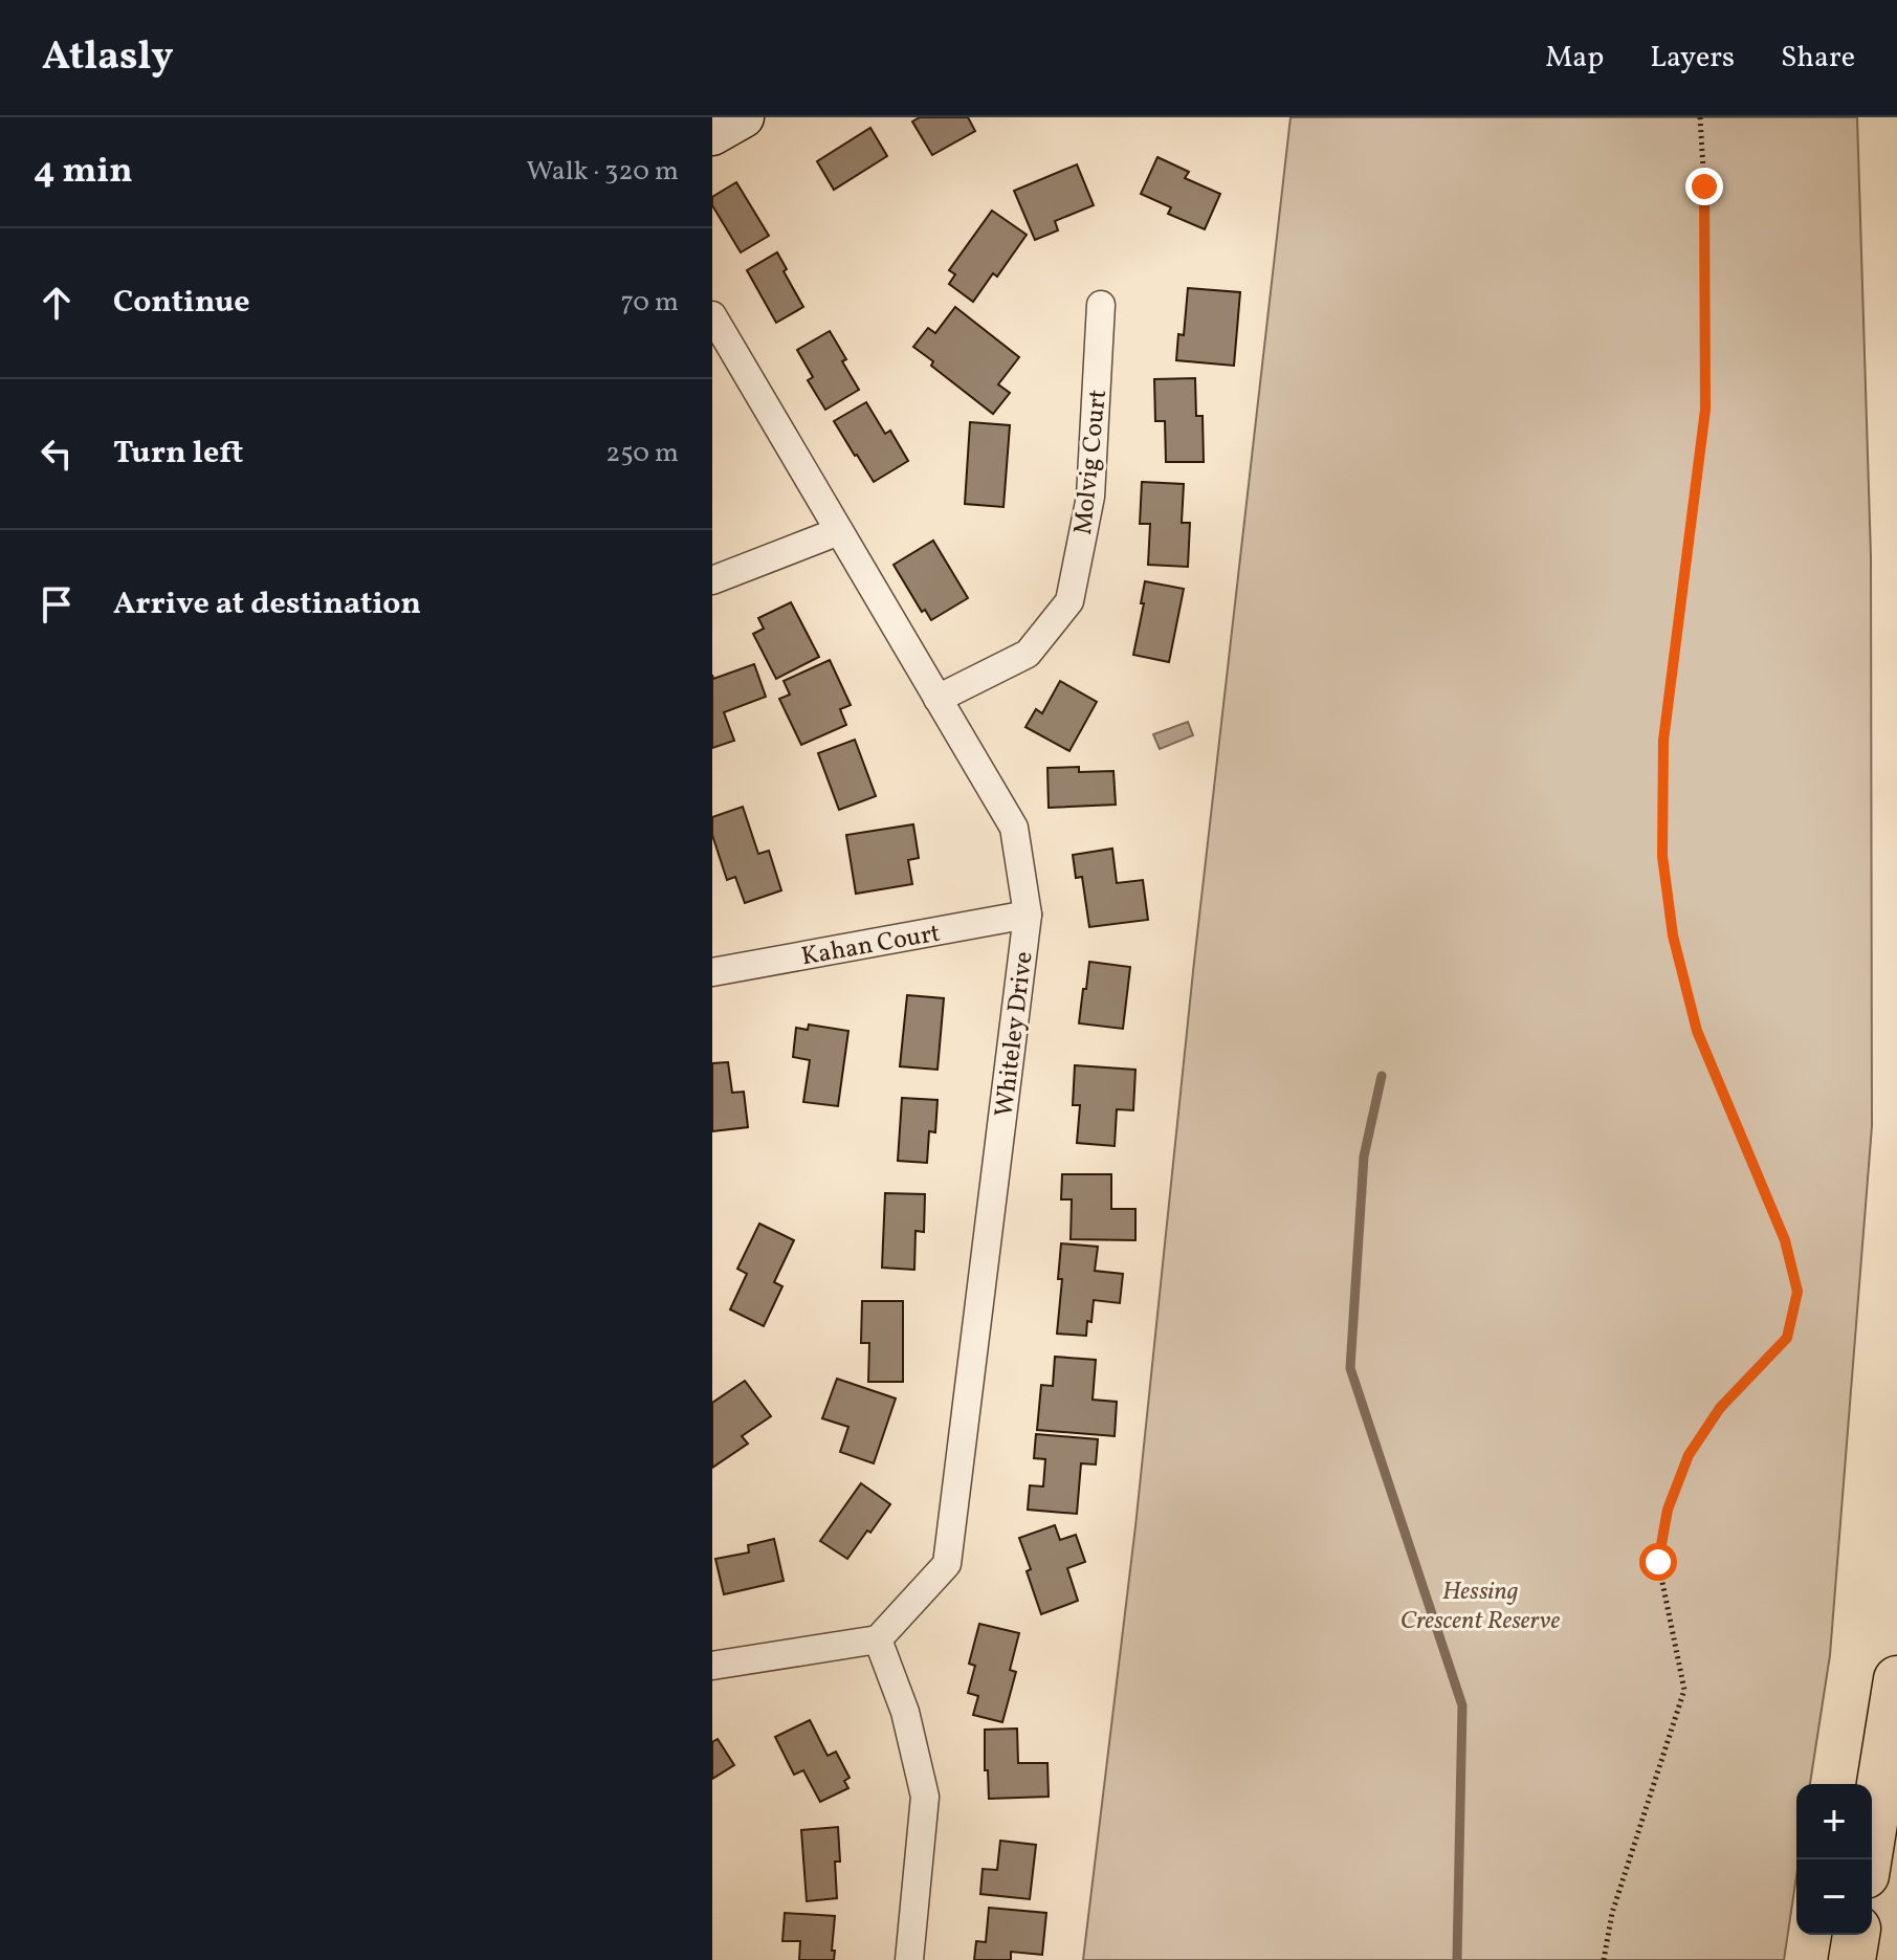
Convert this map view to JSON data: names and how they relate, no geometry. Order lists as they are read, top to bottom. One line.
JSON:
{"streets":{"street":["Molvig Court","Kahan Court","Whiteley Drive"]},"crossings":[["Molvig Court","Whiteley Drive"],["Kahan Court","Whiteley Drive"]],"parks":["Hessing Crescent Reserve"],"page":{"header":"Atlasly","nav":["Map","Layers","Share"],"heading":["4 min","Walk · 320 m"],"list":[["Continue","70 m"],["Turn left","250 m"],"Arrive at destination"],"map_buttons":["+","−"]}}
